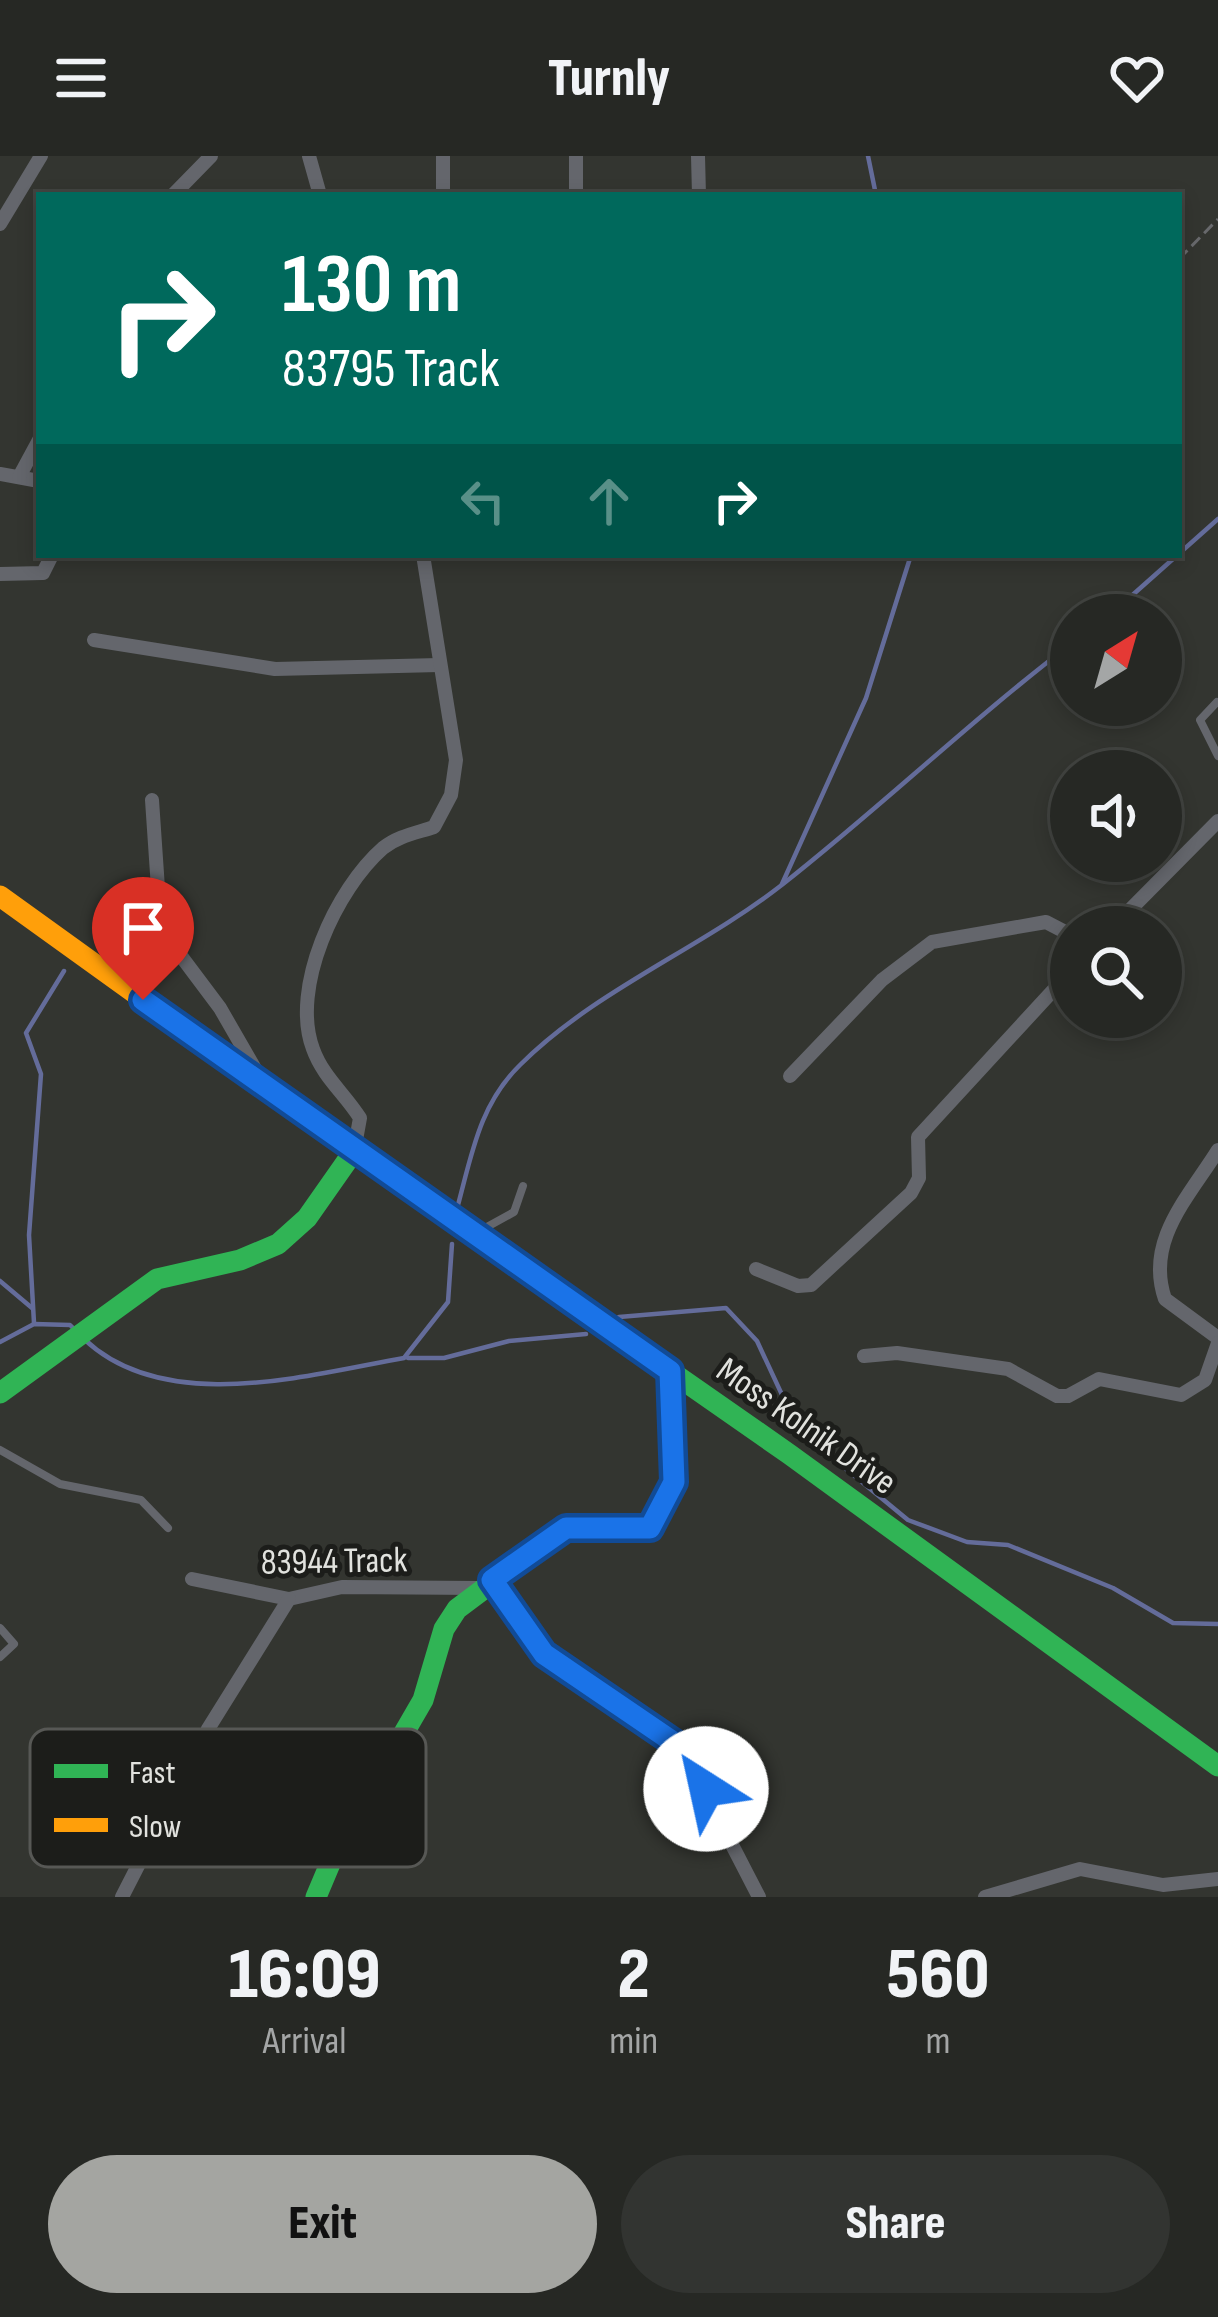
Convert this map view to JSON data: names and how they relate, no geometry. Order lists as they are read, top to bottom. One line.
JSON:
{"streets":{"main road":["Moss Kolnik Drive"],"street":["83944 Track"]},"legend":["Fast","Slow"],"north":"top right","page":{"header":"Turnly","turn":["130 m","83795 Track"],"eta":["16:09","Arrival","2","min","560","m"],"buttons":["Exit","Share"]}}
